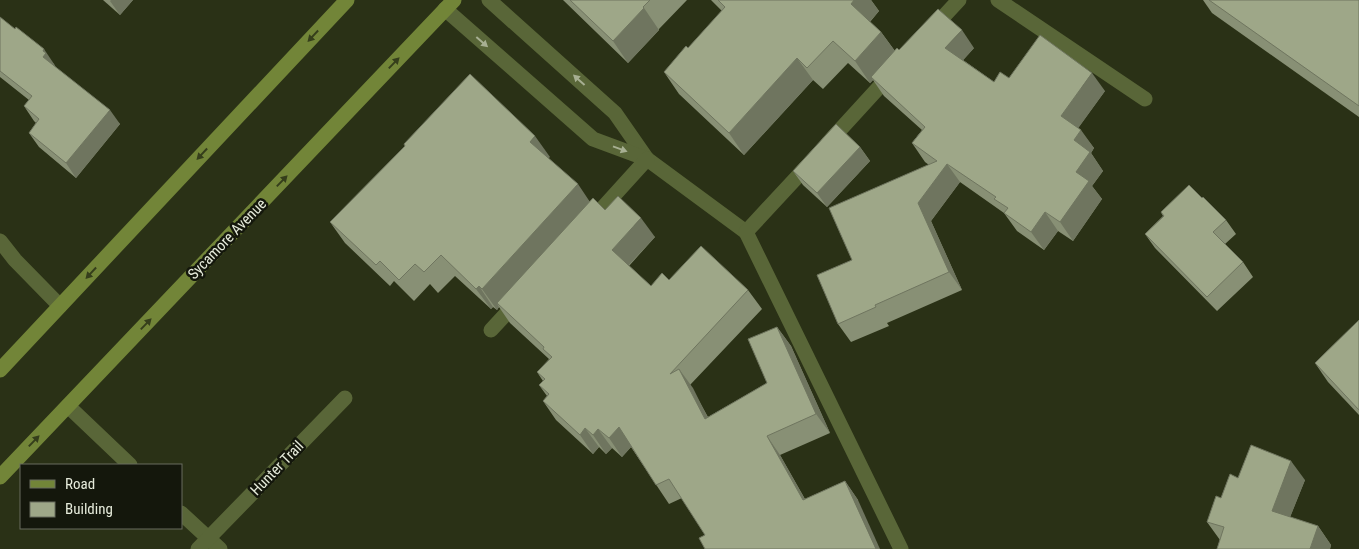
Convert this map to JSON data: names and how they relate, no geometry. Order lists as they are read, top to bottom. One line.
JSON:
{"streets":{"main road":["Sycamore Avenue"],"street":["Hunter Trail"]},"legend":["Road","Building"]}
